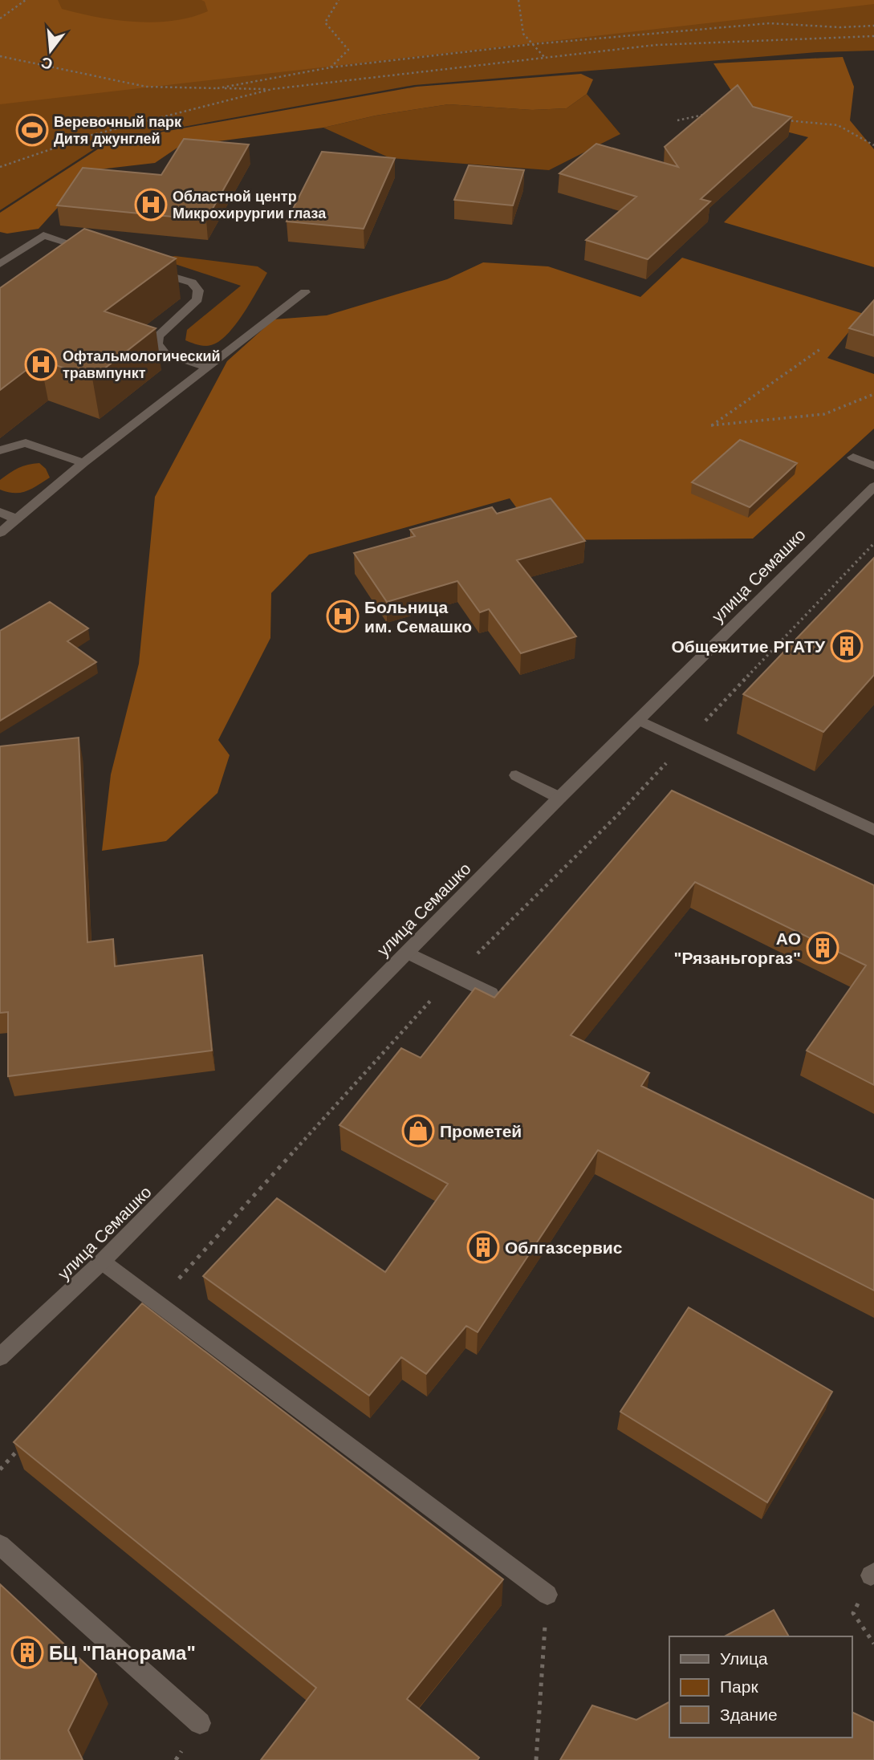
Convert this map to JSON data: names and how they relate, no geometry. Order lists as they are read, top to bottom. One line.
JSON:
{"streets":{"street":["улица Семашко"]},"places":{"sports":["Веревочный парк Дитя джунглей"],"hospital":["Областной центр Микрохирургии глаза","Офтальмологический травмпункт","Больница им. Семашко"],"building":["Общежитие РГАТУ","АО \"Рязаньгоргаз\"","Облгазсервис","БЦ \"Панорама\""],"shop":["Прометей"]},"legend":["Улица","Парк","Здание"],"north":"bottom"}
